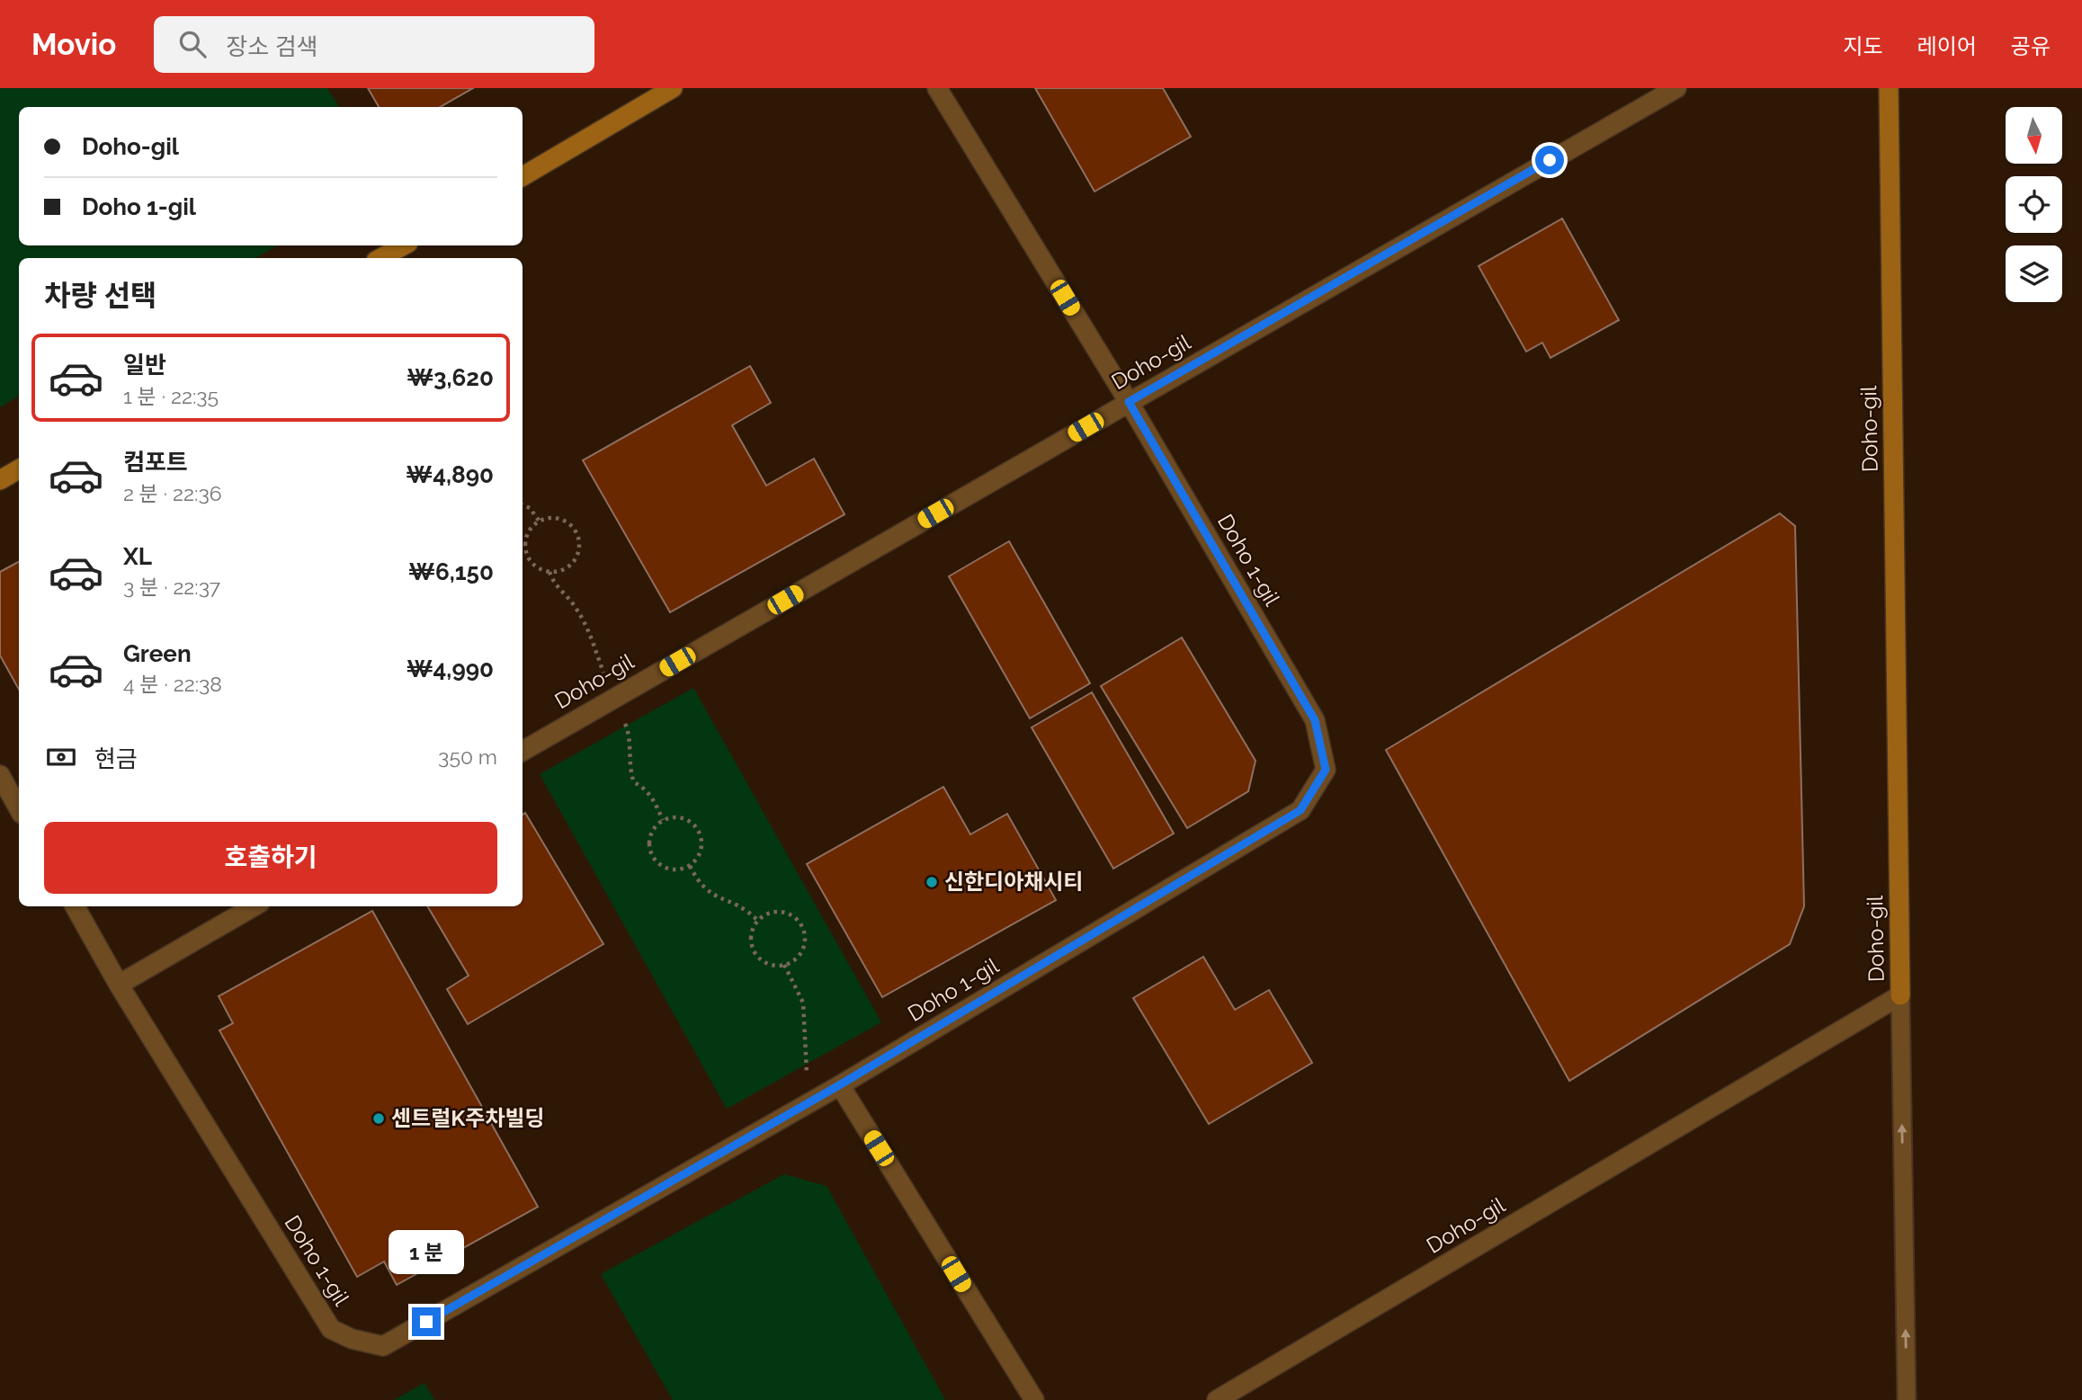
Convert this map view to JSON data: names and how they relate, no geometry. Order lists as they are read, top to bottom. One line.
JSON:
{"streets":{"street":["Doho-gil","Doho 1-gil"]},"crossings":[["Doho-gil","Doho 1-gil"]],"places":["신한디아채시티","센트럴K주차빌딩"],"north":"bottom","page":{"header":"Movio","search":"장소 검색","nav":["지도","레이어","공유"],"banner":["Doho-gil","Doho 1-gil"],"heading":"차량 선택","list":[{"name":"일반","note":"1 분 · 22:35","value":"₩3,620"},{"name":"컴포트","note":"2 분 · 22:36","value":"₩4,890"},{"name":"XL","note":"3 분 · 22:37","value":"₩6,150"},{"name":"Green","note":"4 분 · 22:38","value":"₩4,990"}],"pay":["현금","350 m"],"buttons":"호출하기","bubble":"1 분"}}
